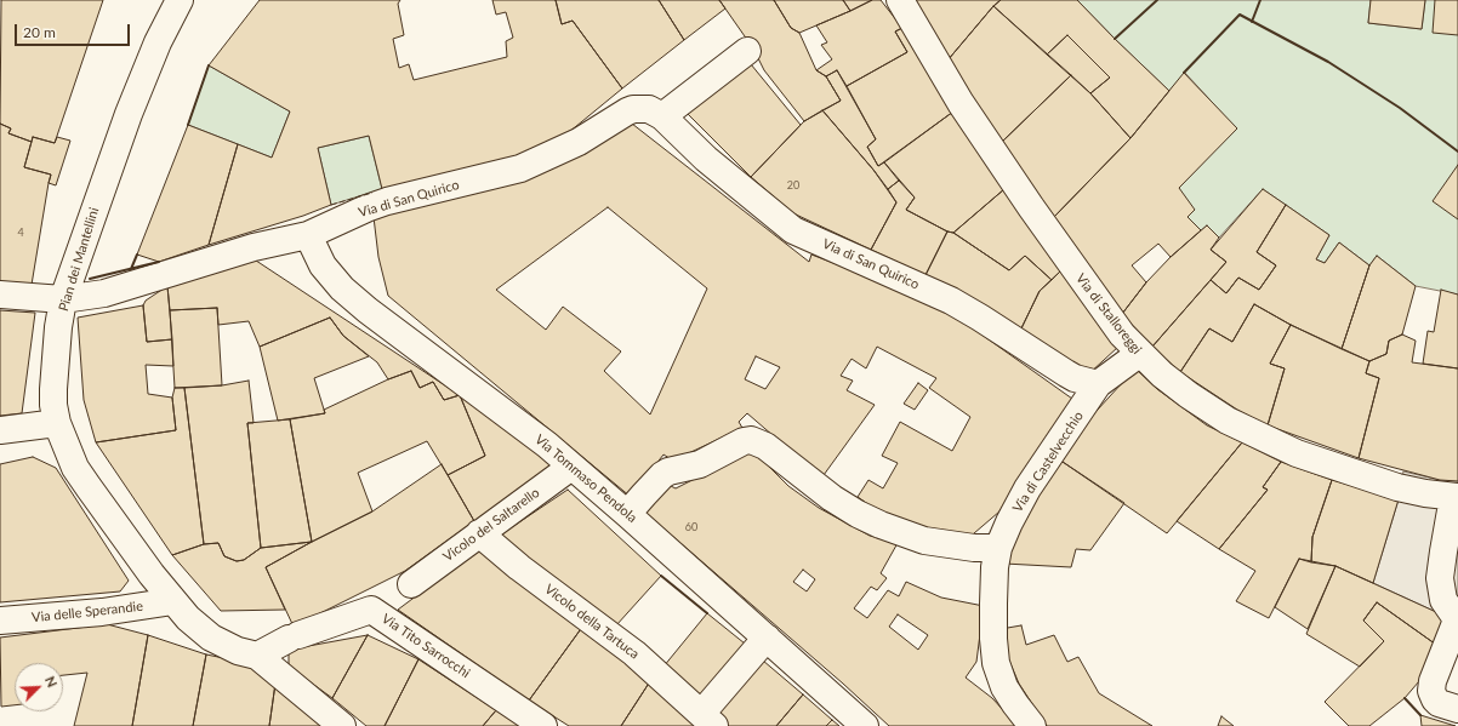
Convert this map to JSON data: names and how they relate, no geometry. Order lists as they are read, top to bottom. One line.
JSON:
{"streets":{"street":["Via di San Quirico","Pian dei Mantellini","Via di Stalloreggi","Via di Castelvecchio","Via Tommaso Pendola","Vicolo del Saltarello","Via delle Sperandie","Vicolo della Tartuca","Via Tito Sarrocchi"]},"crossings":[["Via di San Quirico","Pian dei Mantellini"],["Via di San Quirico","Via di Castelvecchio"],["Via di San Quirico","Via Tommaso Pendola"],["Pian dei Mantellini","Via delle Sperandie"],["Pian dei Mantellini","Via Tito Sarrocchi"],["Via di Stalloreggi","Via di Castelvecchio"],["Via Tommaso Pendola","Vicolo del Saltarello"],["Via Tommaso Pendola","Vicolo della Tartuca"],["Vicolo del Saltarello","Vicolo della Tartuca"]],"house_numbers":["20","4","60"],"scale_bar":"20 m","north":"top right"}
